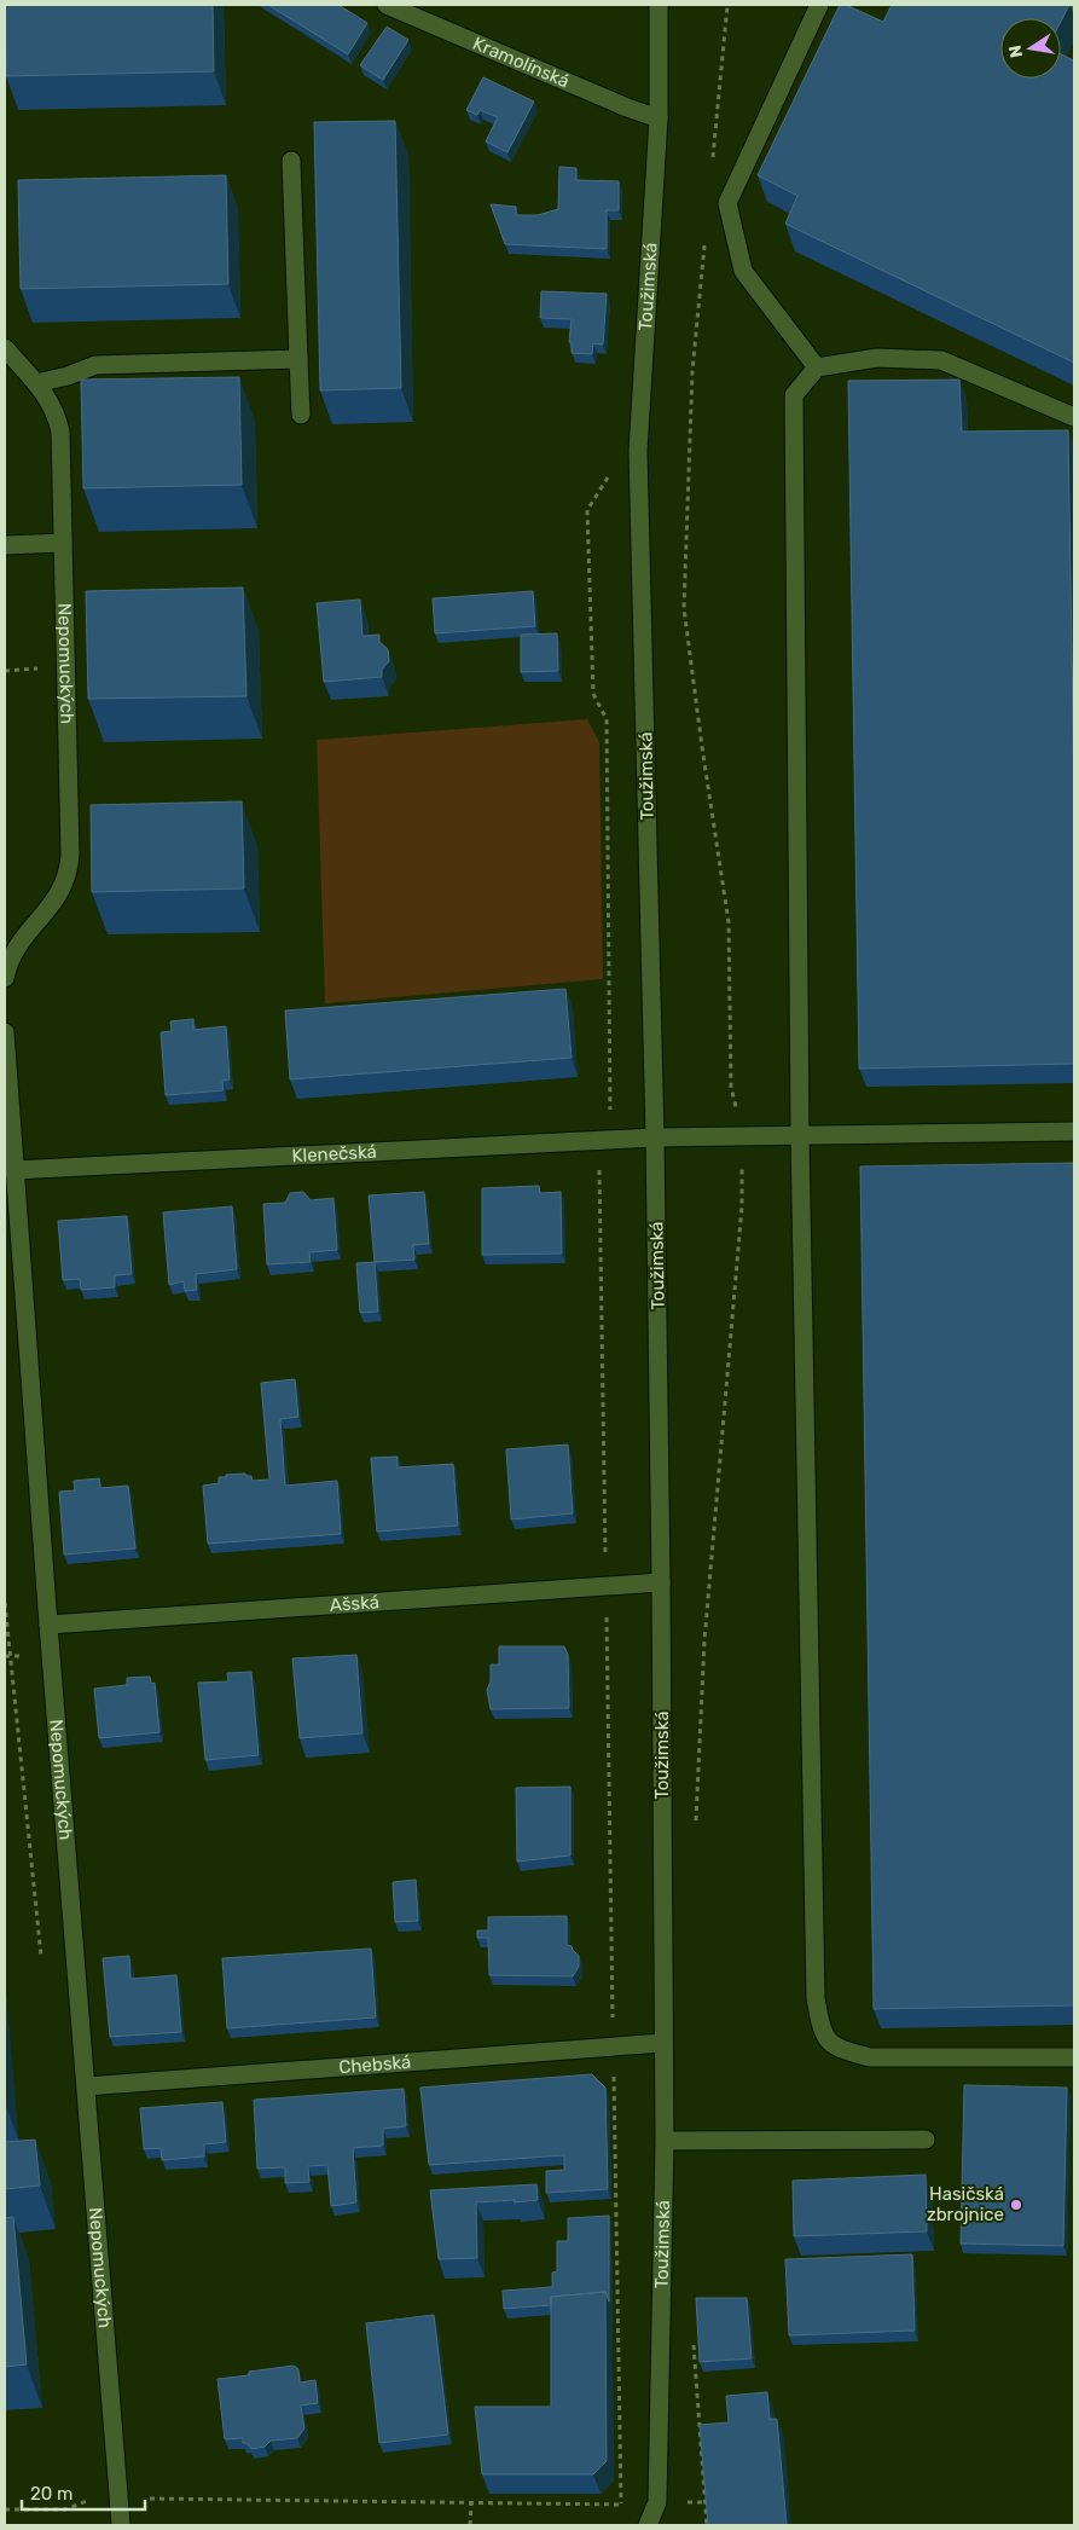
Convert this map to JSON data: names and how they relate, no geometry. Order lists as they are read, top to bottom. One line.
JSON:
{"streets":{"street":["Kramolínská","Toužimská","Nepomuckých","Klenečská","Ašská","Chebská"]},"crossings":[["Kramolínská","Toužimská"],["Toužimská","Klenečská"],["Toužimská","Ašská"],["Toužimská","Chebská"],["Nepomuckých","Klenečská"],["Nepomuckých","Ašská"],["Nepomuckých","Chebská"]],"places":["Hasičská zbrojnice"],"scale_bar":"20 m","north":"left"}
